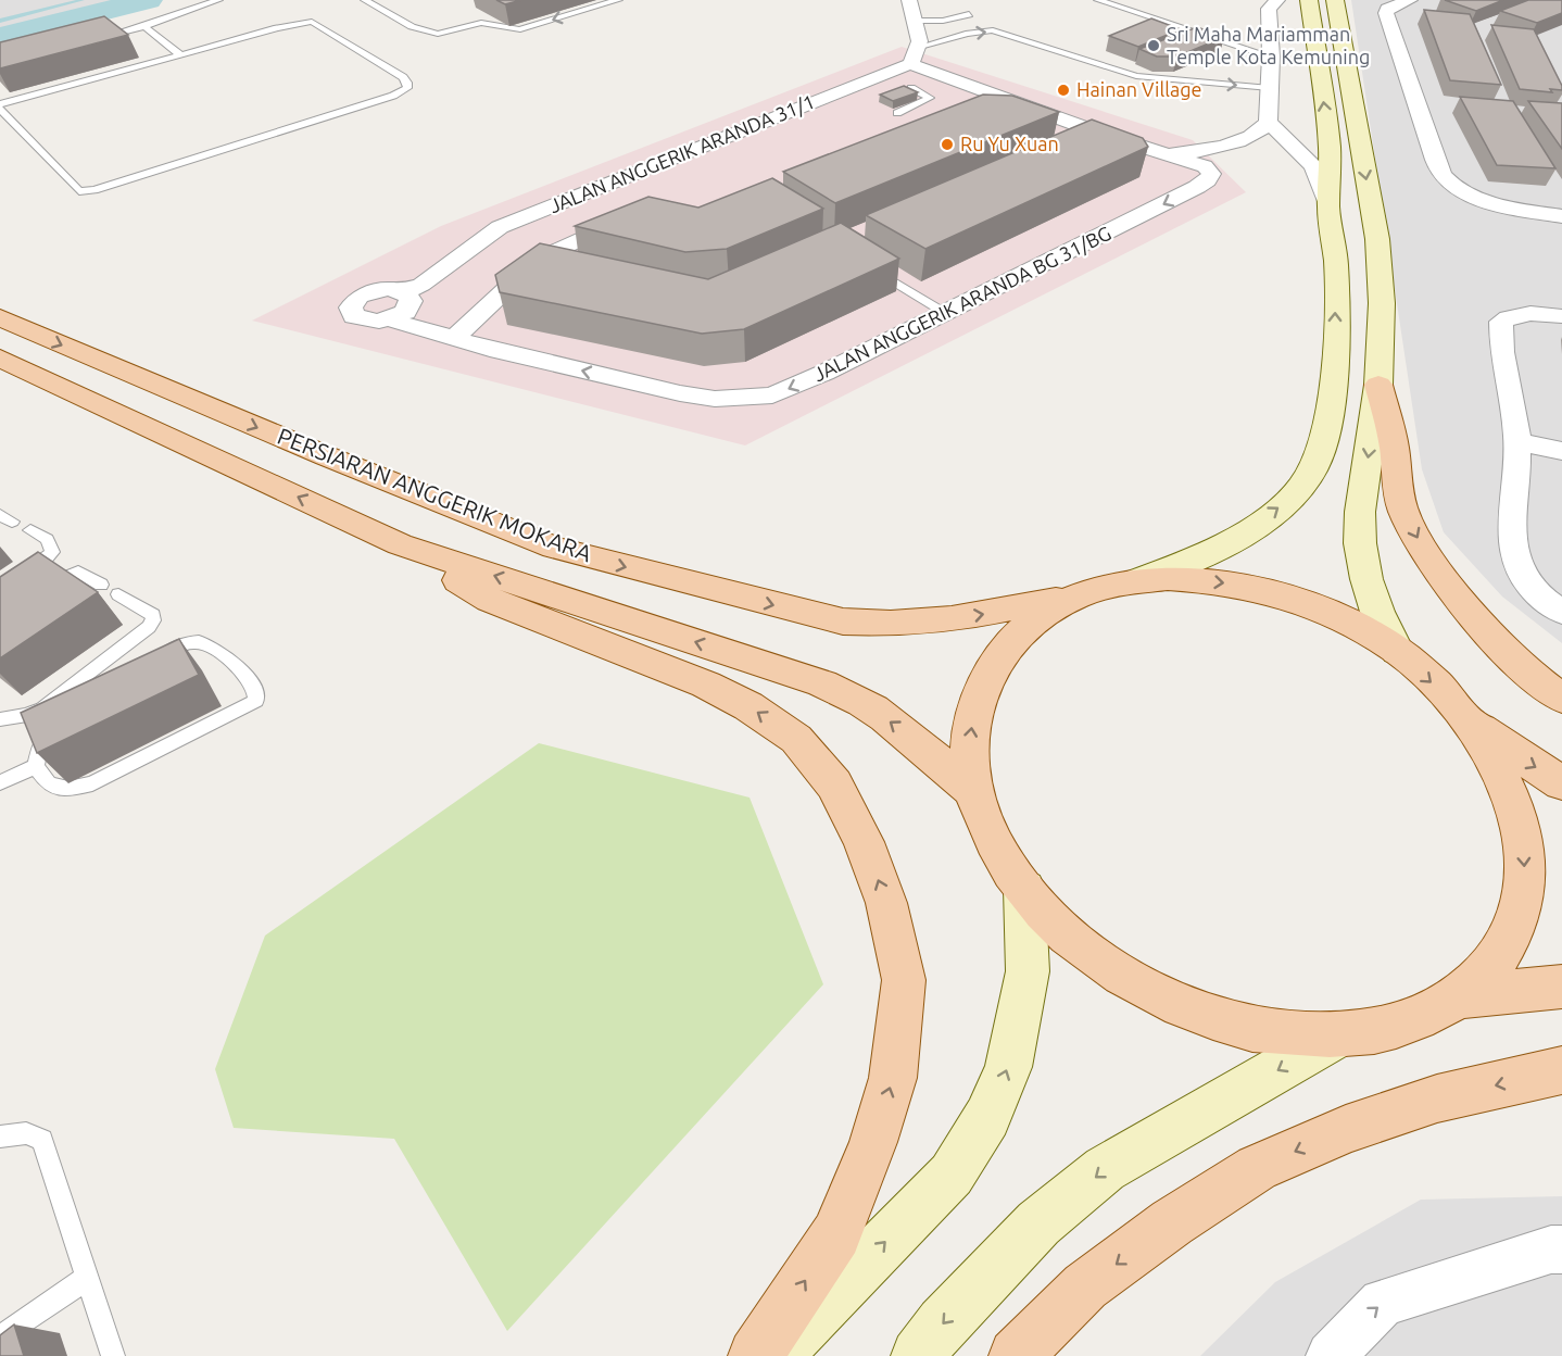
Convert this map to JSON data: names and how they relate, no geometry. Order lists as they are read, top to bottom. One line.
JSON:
{"streets":{"main road":["PERSIARAN ANGGERIK MOKARA"],"street":["JALAN ANGGERIK ARANDA 31/1","JALAN ANGGERIK ARANDA BG 31/BG"]},"crossings":[["JALAN ANGGERIK ARANDA 31/1","JALAN ANGGERIK ARANDA BG 31/BG"]],"one_way":["JALAN ANGGERIK ARANDA BG 31/BG"],"places":["Sri Maha Mariamman Temple Kota Kemuning","Hainan Village","Ru Yu Xuan"]}
